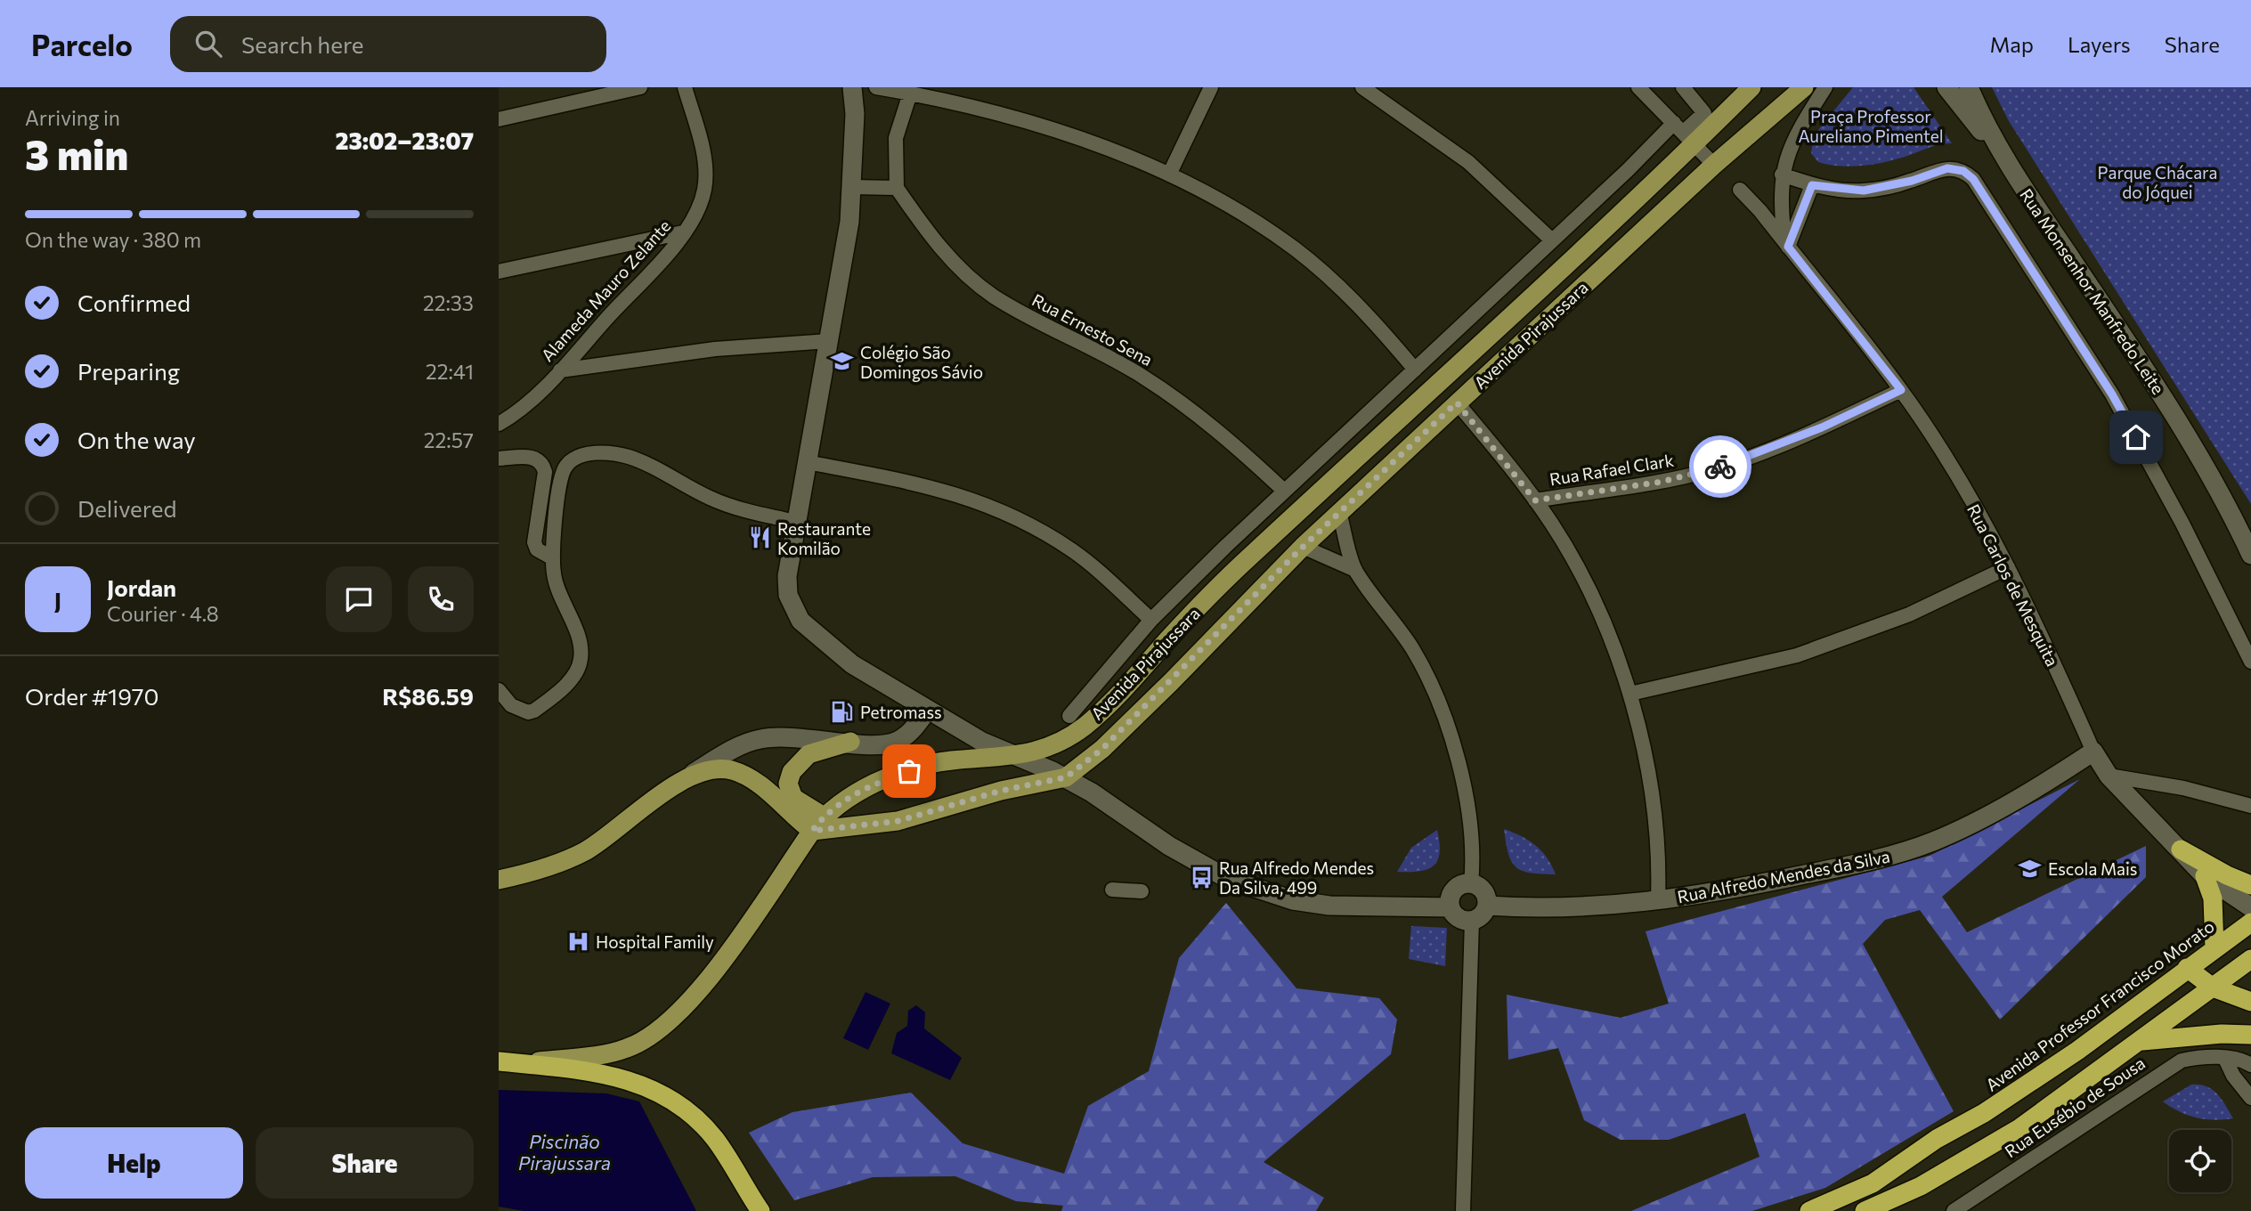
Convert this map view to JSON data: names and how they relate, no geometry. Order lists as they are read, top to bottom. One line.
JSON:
{"streets":{"highway":["Avenida Professor Francisco Morato"],"main road":["Avenida Pirajussara"],"street":["Alameda Mauro Zelante","Rua Monsenhor Manfredo Leite","Rua Ernesto Sena","Rua Rafael Clark","Rua Carlos de Mesquita","Rua Alfredo Mendes da Silva","Rua Eusébio de Sousa"]},"crossings":[["Rua Ernesto Sena","Avenida Pirajussara"],["Rua Rafael Clark","Rua Carlos de Mesquita"],["Rua Carlos de Mesquita","Rua Alfredo Mendes da Silva"]],"water":["Piscinão Pirajussara"],"parks":["Praça Professor Aureliano Pimentel","Parque Chácara do Jóquei"],"places":{"school or university":["Colégio São Domingos Sávio","Escola Mais"],"restaurant":["Restaurante Komilão"],"fuel station":["Petromass"],"bus stop":["Rua Alfredo Mendes Da Silva, 499"],"hospital":["Hospital Family"]},"page":{"header":"Parcelo","search":"Search here","nav":["Map","Layers","Share"],"heading":["3 min","Arriving in","23:02–23:07"],"panel":["Jordan","Courier · 4.8","Order #1970","R$86.59"],"bar":"On the way · 380 m","list":[["Confirmed","22:33"],["Preparing","22:41"],["On the way","22:57"],"Delivered"],"round":"J","buttons":["Help","Share"]}}
